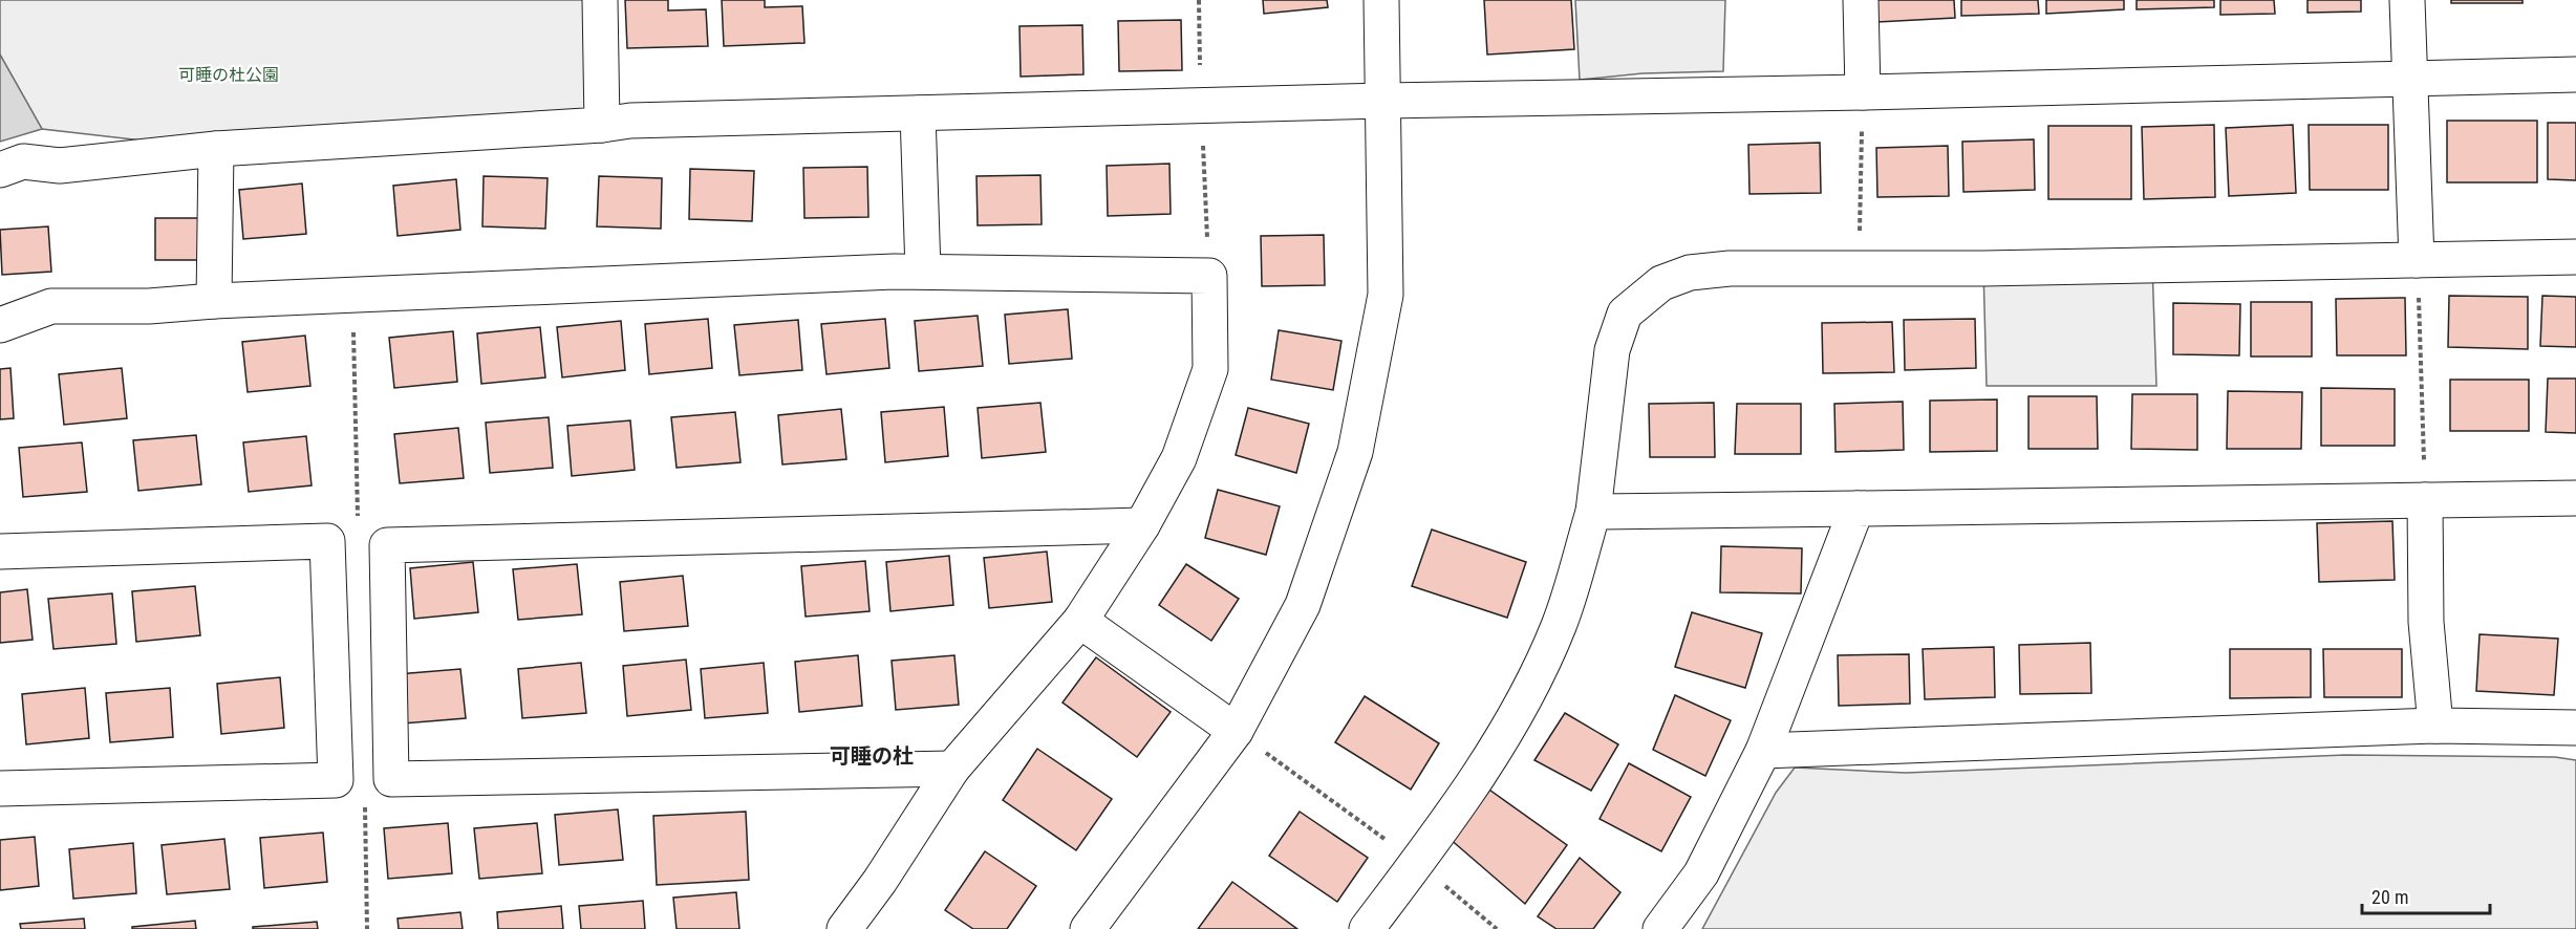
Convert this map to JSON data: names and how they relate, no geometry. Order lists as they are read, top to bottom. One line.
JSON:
{"districts":["可睡の杜"],"parks":["可睡の杜公園"],"scale_bar":"20 m"}
